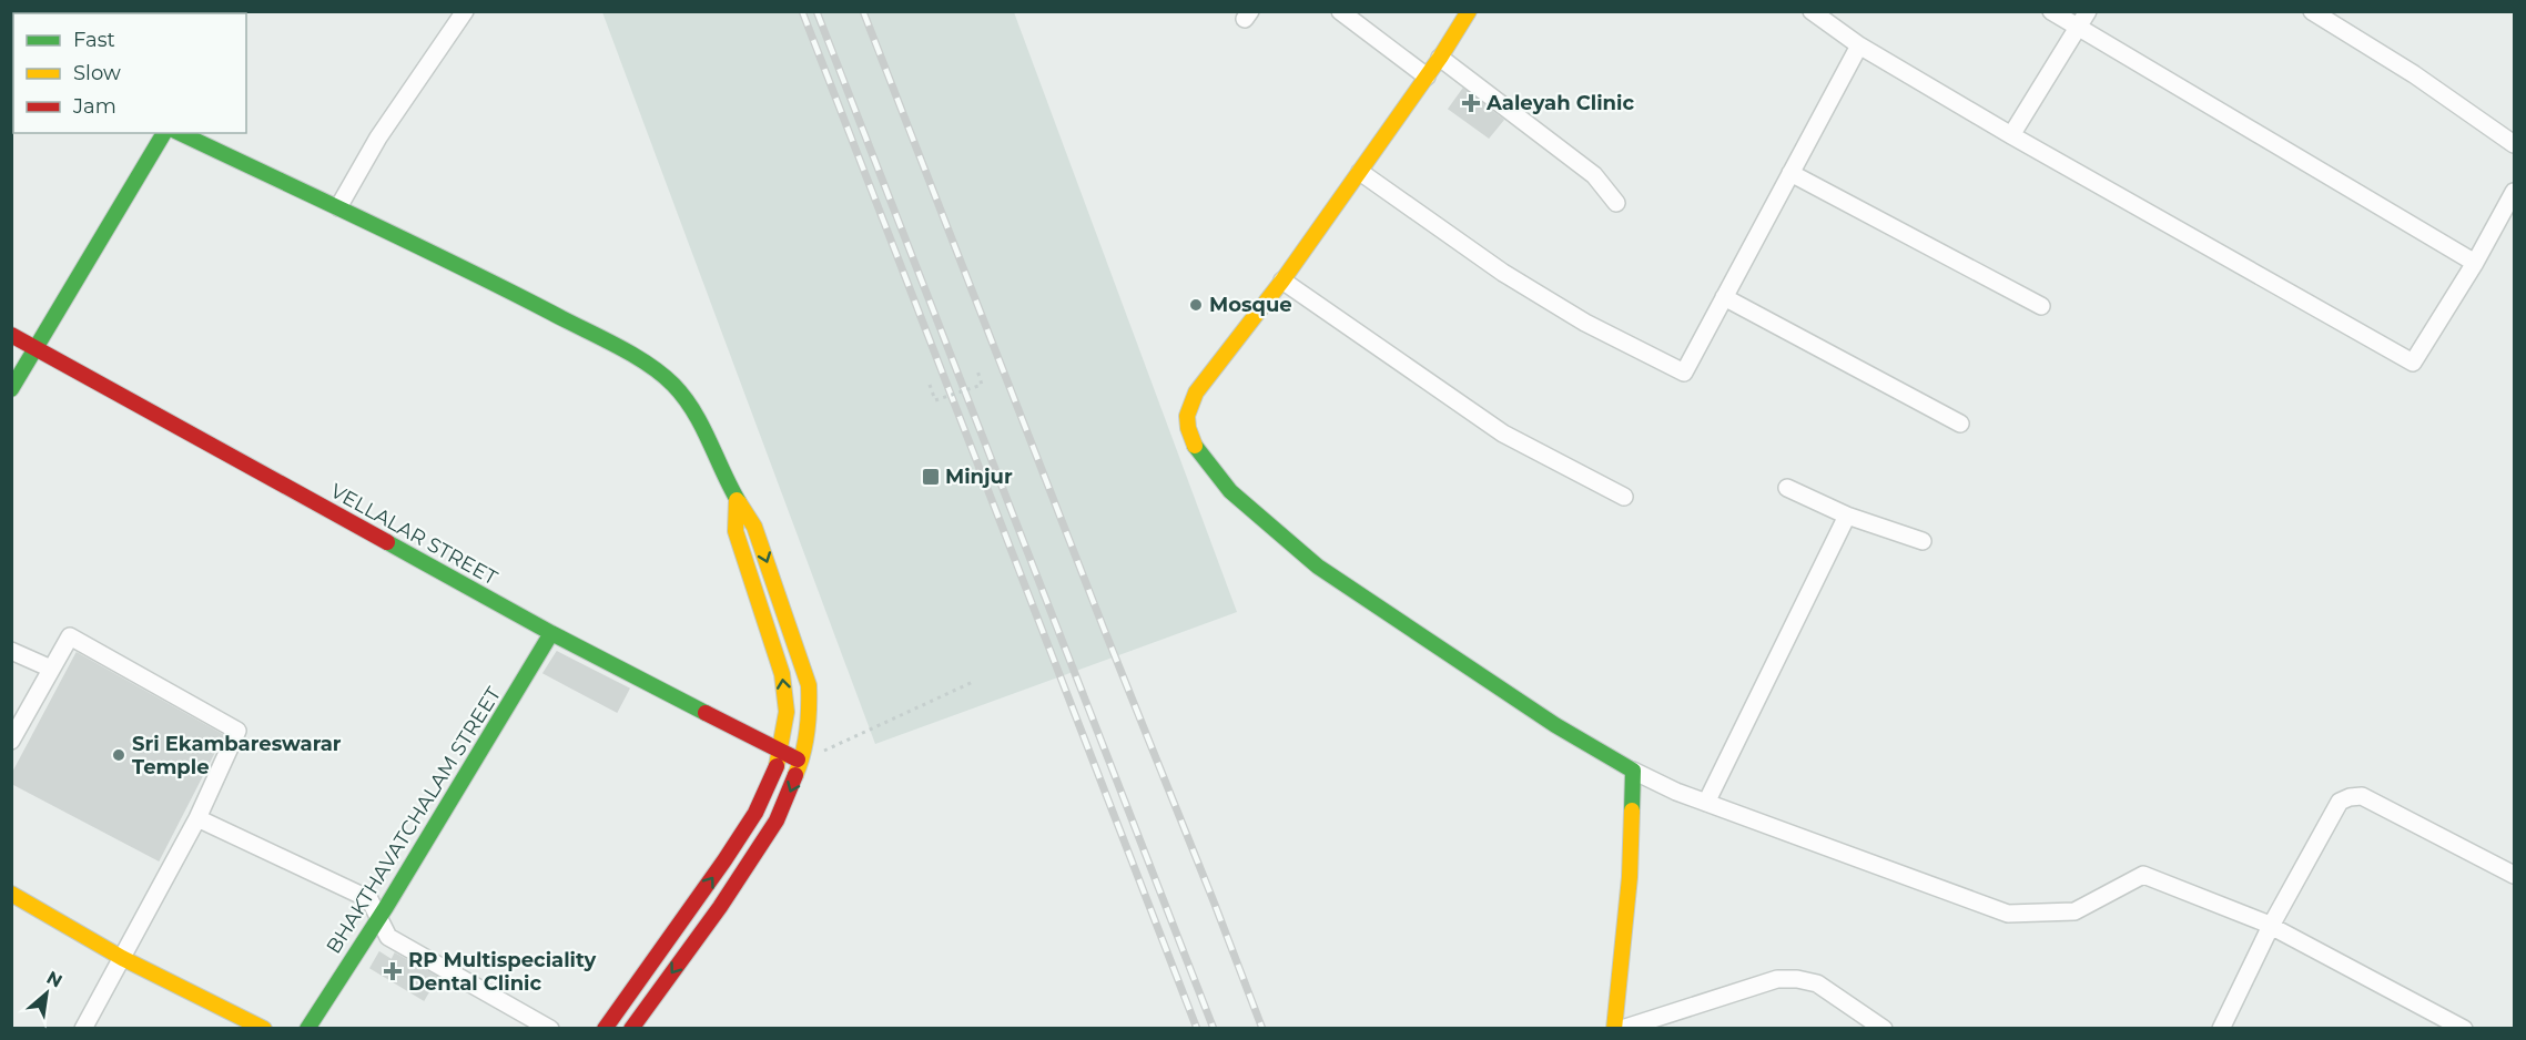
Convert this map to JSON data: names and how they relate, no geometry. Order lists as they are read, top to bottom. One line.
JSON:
{"streets":{"main road":["VELLALAR STREET","BHAKTHAVATCHALAM STREET"]},"crossings":[["VELLALAR STREET","BHAKTHAVATCHALAM STREET"]],"places":{"health":["Aaleyah Clinic","RP Multispeciality Dental Clinic"],"other":["Mosque","Sri Ekambareswarar Temple"],"transit":["Minjur"]},"legend":["Fast","Slow","Jam"],"north":"top right"}
